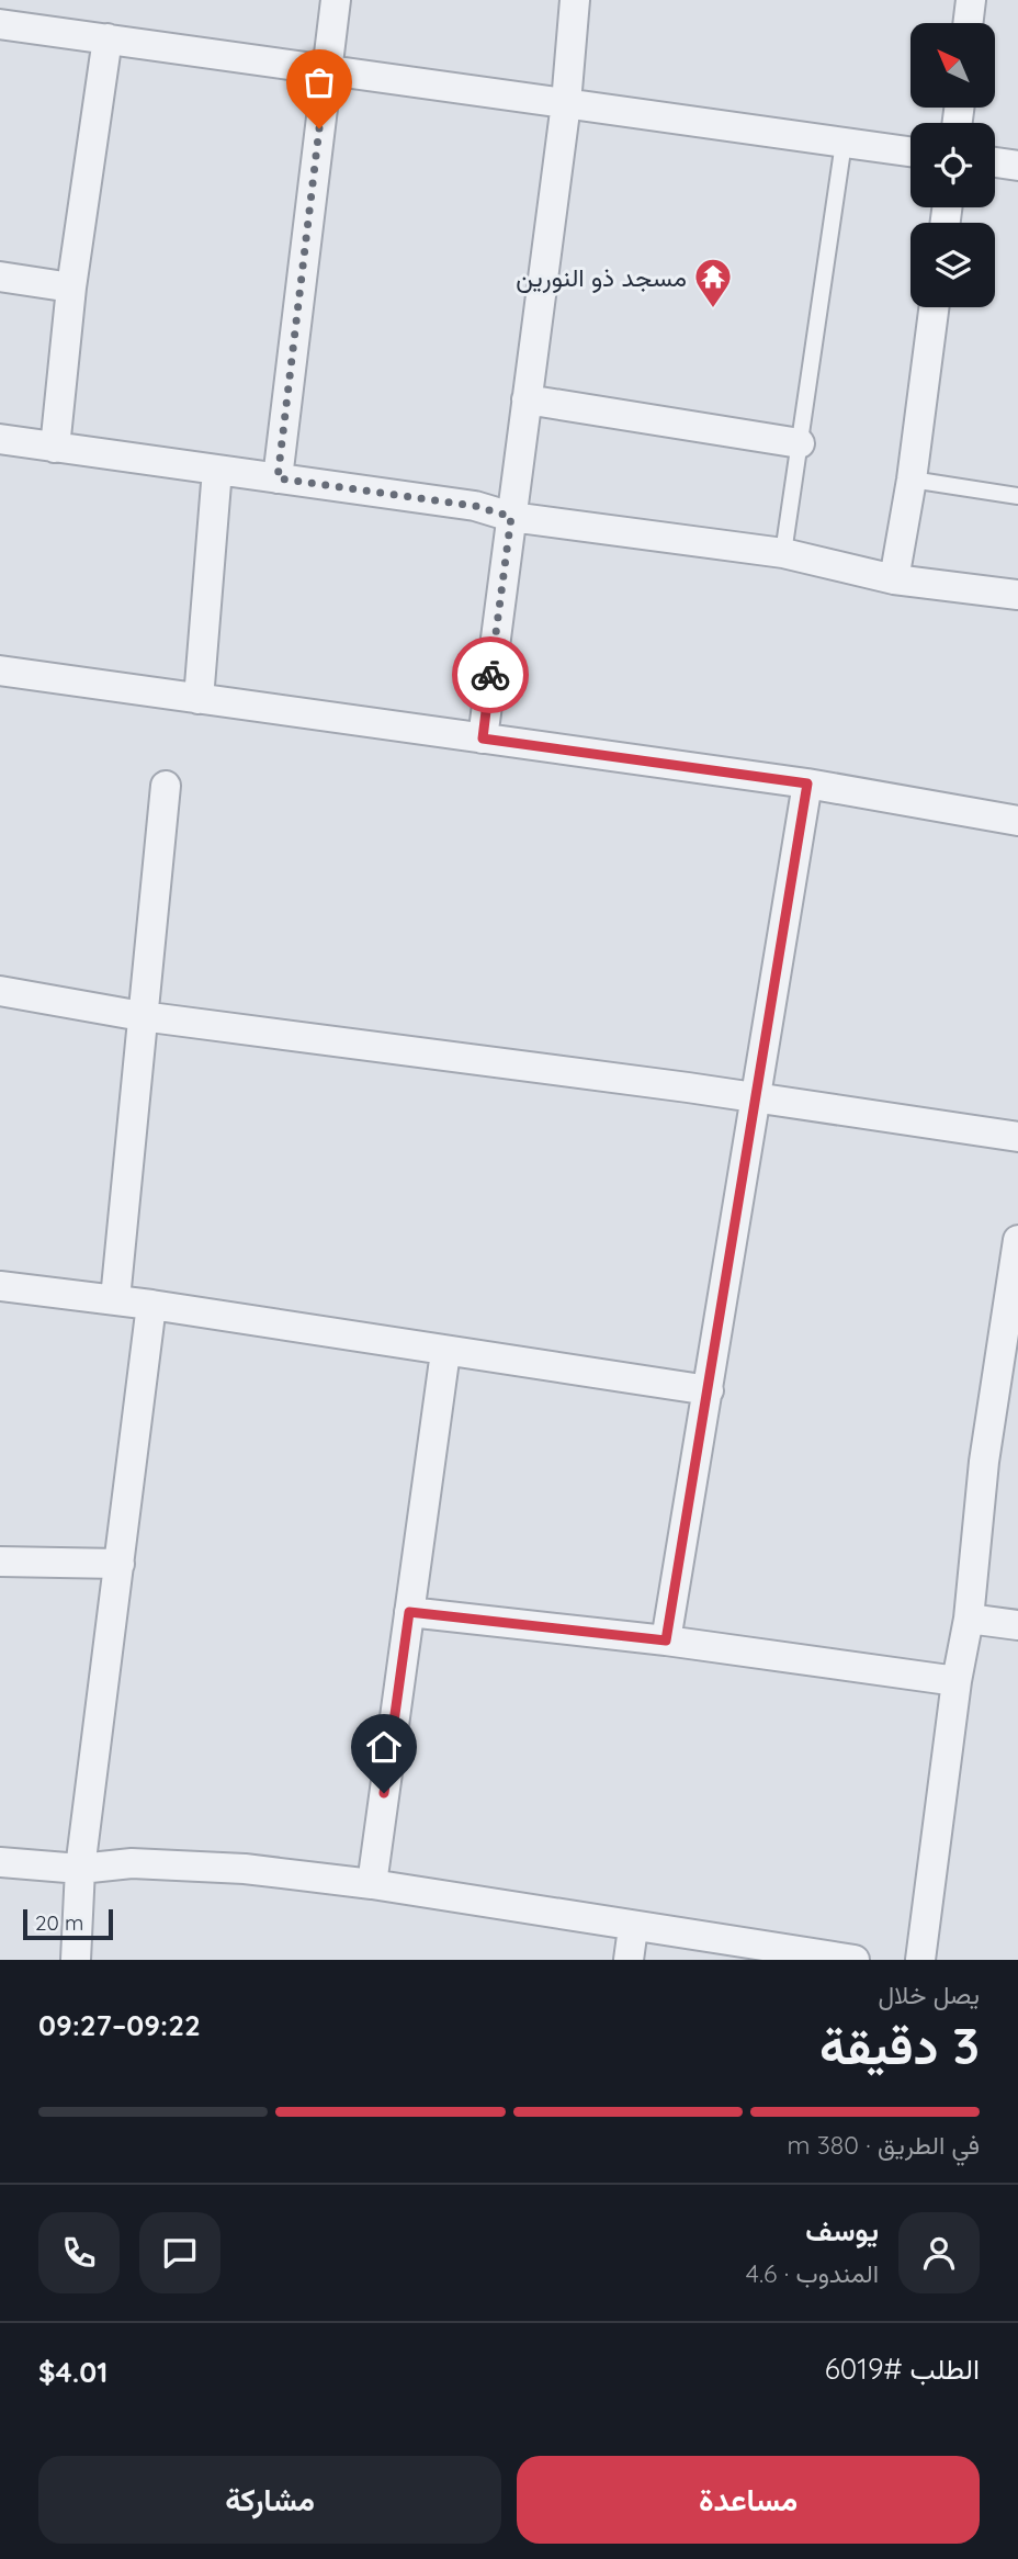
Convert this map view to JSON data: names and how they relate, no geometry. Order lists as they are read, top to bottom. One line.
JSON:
{"places":{"temple":["مسجد ذو النورين"]},"scale_bar":"20 m","north":"top left","page":{"scale":"20 m","heading":["3 دقيقة","يصل خلال","09:22–09:27"],"panel":["يوسف","المندوب · 4.6","الطلب #6019","$4.01"],"bar":"في الطريق · 380 m","buttons":["مساعدة","مشاركة"]}}
